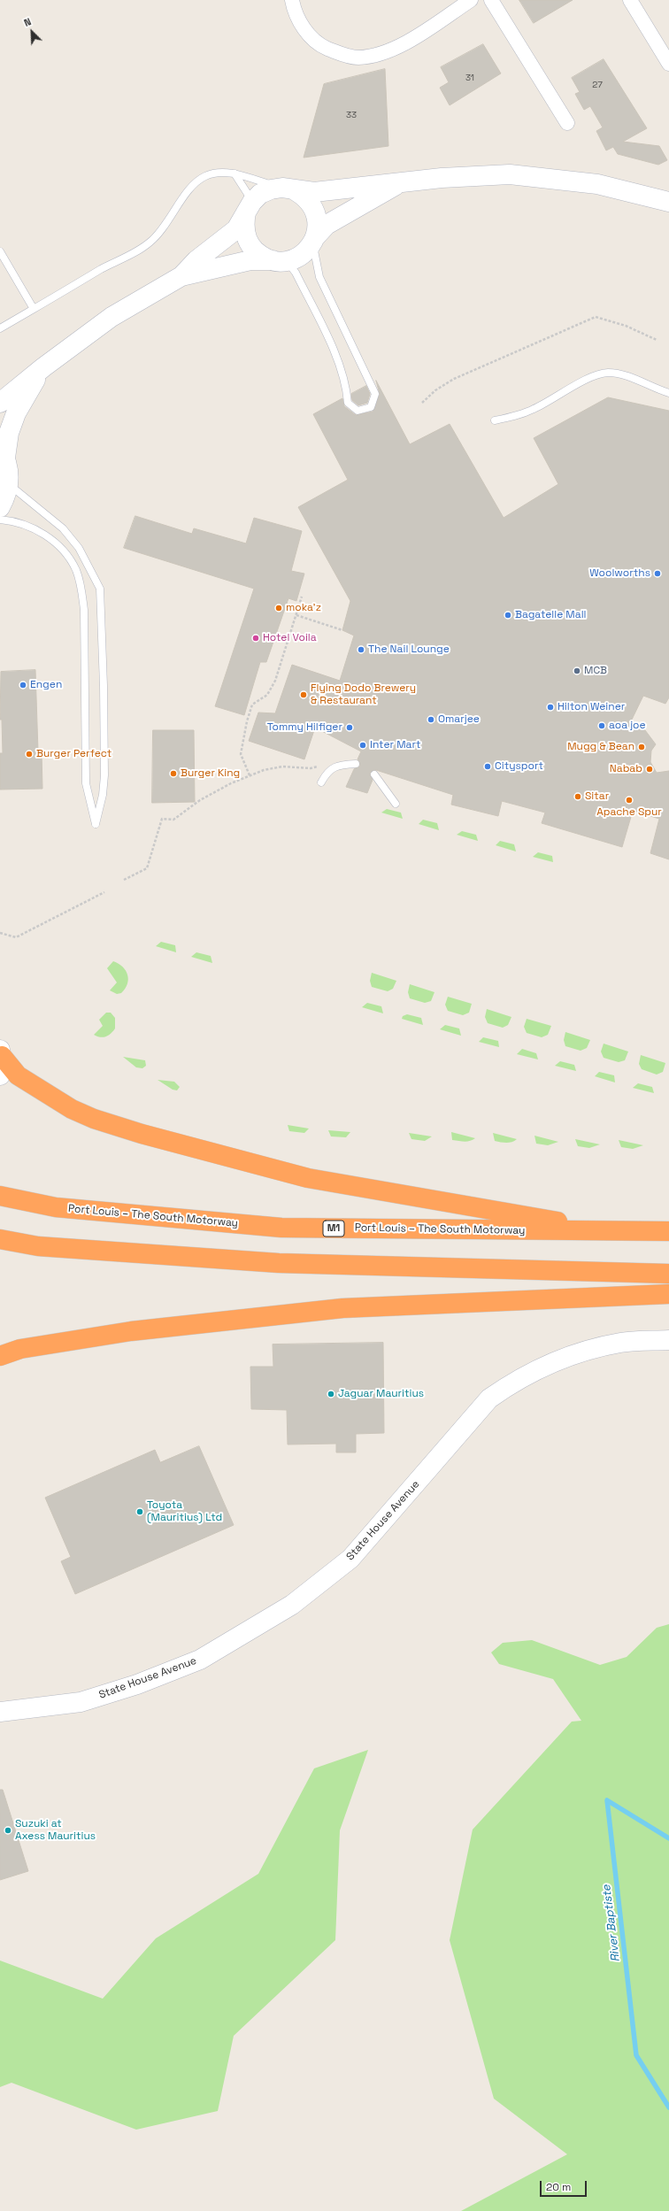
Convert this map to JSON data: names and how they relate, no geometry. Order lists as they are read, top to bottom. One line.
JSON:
{"streets":{"highway":["Port Louis – The South Motorway","M1"],"main road":["State House Avenue"]},"water":["River Baptiste"],"places":["Woolworths","moka'z","Bagatelle Mall","Hotel Voila","The Nail Lounge","MCB","Engen","Flying Dodo Brewery & Restaurant","Hilton Weiner","Omarjee","aoa joe","Tommy Hilfiger","Inter Mart","Mugg & Bean","Burger Perfect","Citysport","Nabab","Burger King","Sitar","Apache Spur","Jaguar Mauritius","Toyota (Mauritius) Ltd","Suzuki at Axess Mauritius"],"house_numbers":["31","27","33"],"scale_bar":"20 m","north":"top left"}
